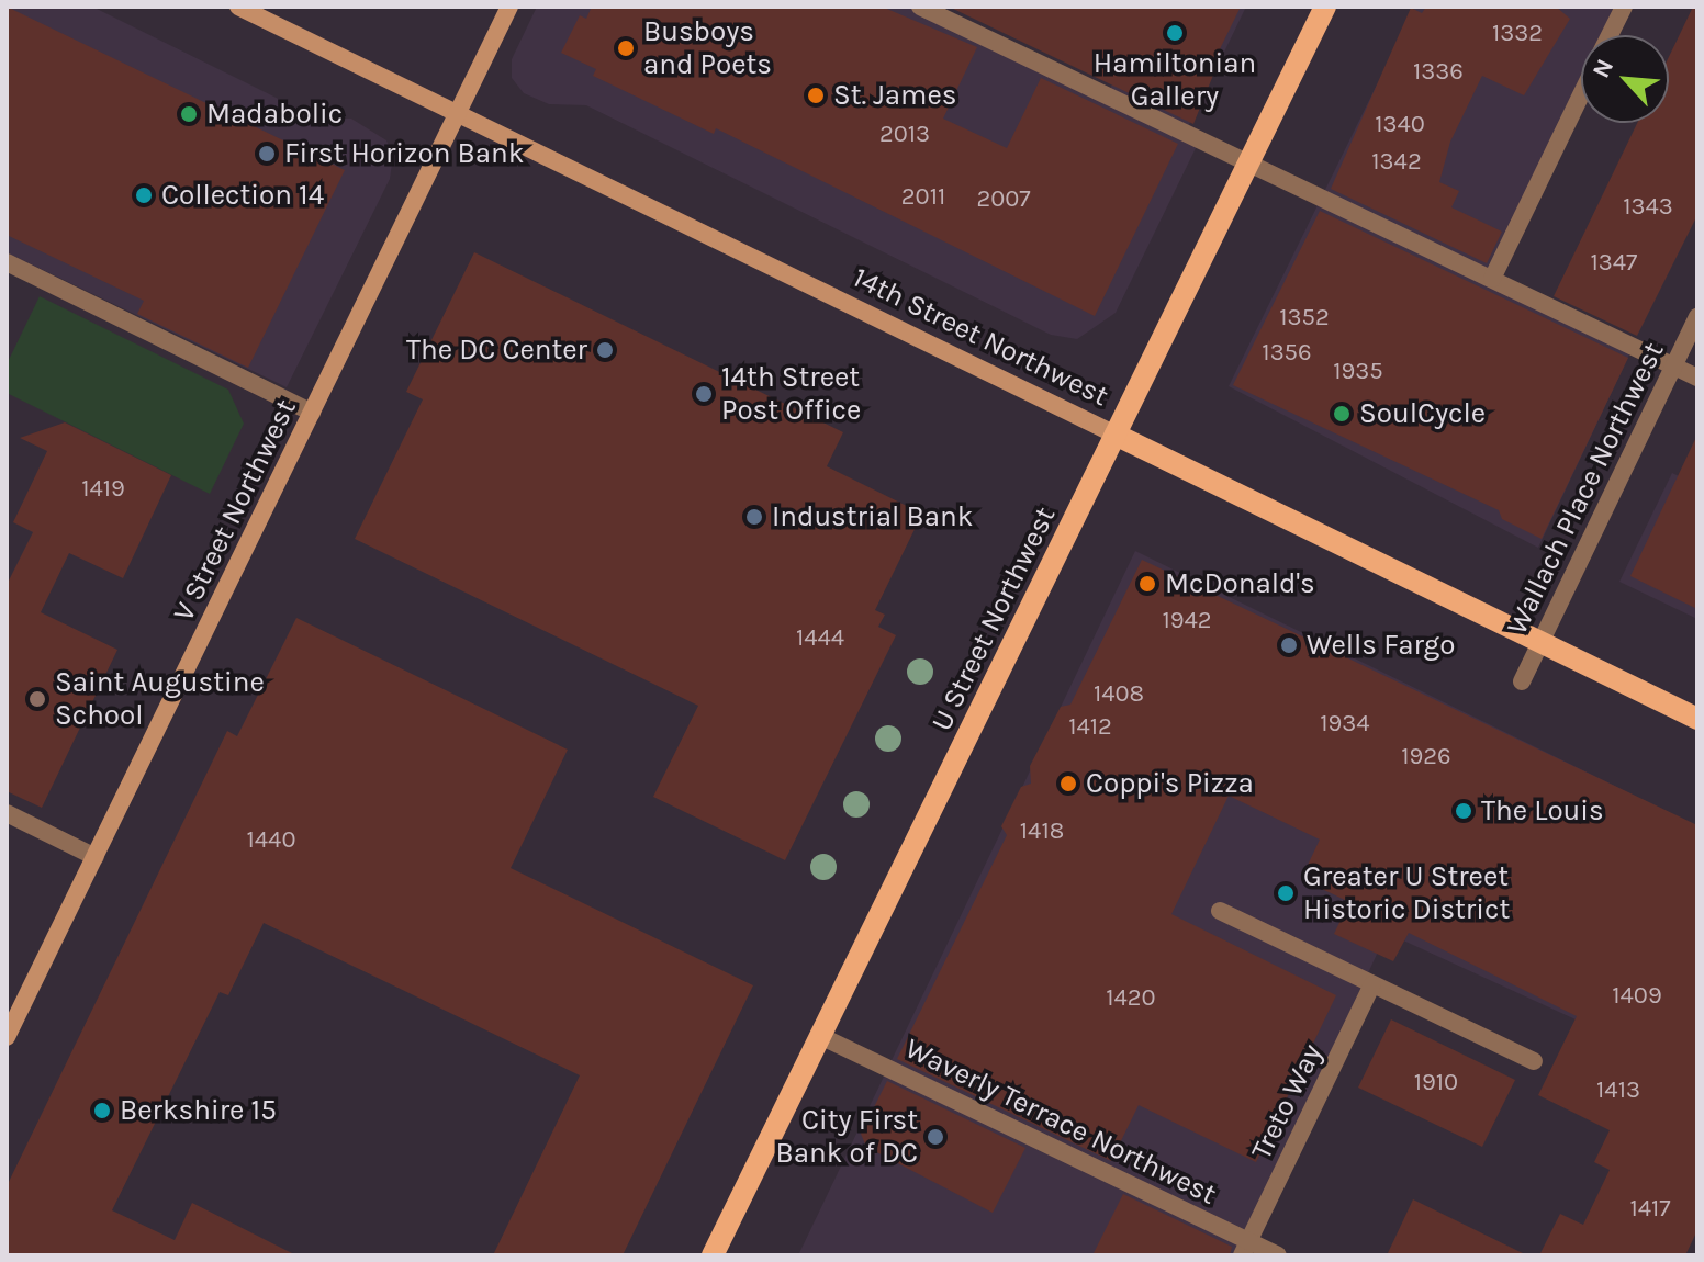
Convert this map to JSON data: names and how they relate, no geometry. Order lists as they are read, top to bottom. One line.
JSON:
{"streets":{"main road":["14th Street Northwest","U Street Northwest"],"street":["Wallach Place Northwest","V Street Northwest","Treto Way","Waverly Terrace Northwest"]},"crossings":[["14th Street Northwest","Wallach Place Northwest"],["14th Street Northwest","V Street Northwest"],["14th Street Northwest","U Street Northwest"],["U Street Northwest","Waverly Terrace Northwest"],["Treto Way","Waverly Terrace Northwest"]],"places":["Hamiltonian Gallery","Busboys and Poets","St. James","Madabolic","First Horizon Bank","Collection 14","The DC Center","14th Street Post Office","SoulCycle","Industrial Bank","McDonald's","Wells Fargo","Saint Augustine School","Coppi's Pizza","The Louis","Greater U Street Historic District","Berkshire 15","City First Bank of DC"],"house_numbers":["1332","1336","1340","2013","1342","2011","2007","1343","1347","1352","1356","1935","1419","1942","1444","1408","1934","1412","1926","1418","1440","1409","1420","1910","1413","1417"],"north":"top left"}
